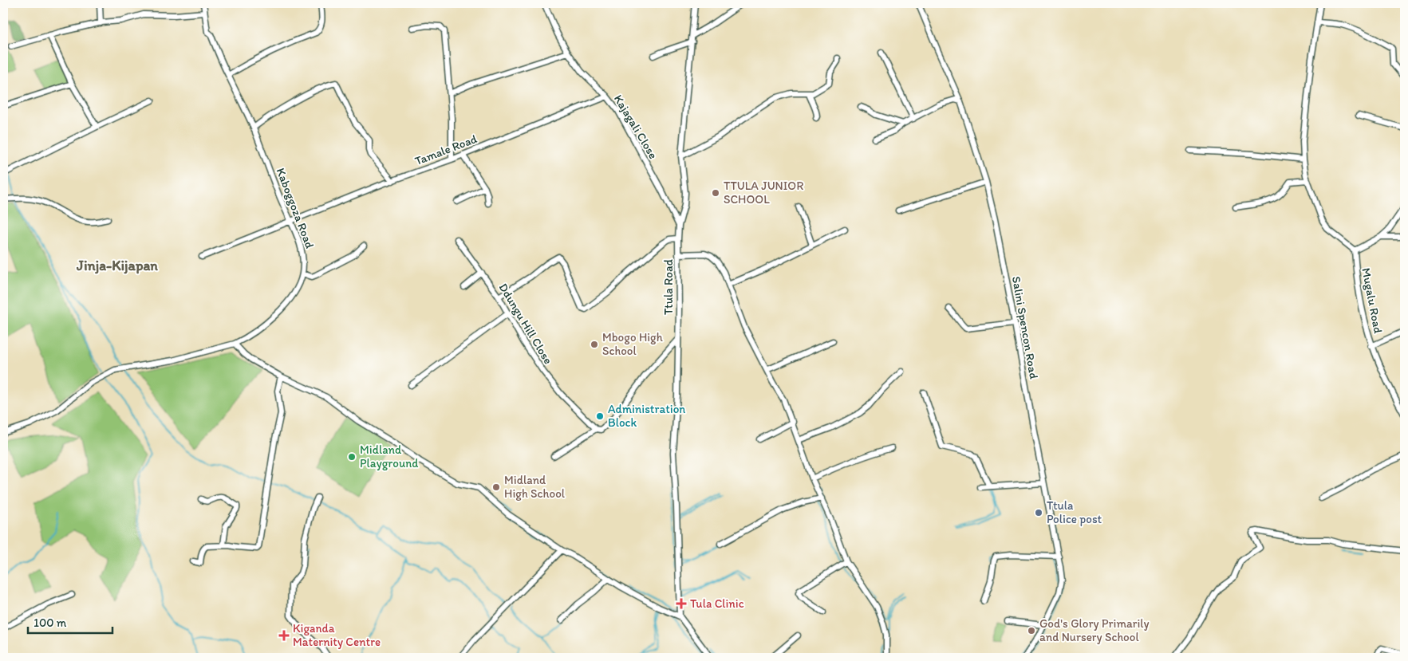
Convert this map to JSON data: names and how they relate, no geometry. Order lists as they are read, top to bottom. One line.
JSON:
{"streets":{"street":["Kajagali Close","Tamale Road","Kaboggoza Road","Ttula Road","Mugalu Road","Ddungu Hill Close","Salini Spencon Road"]},"crossings":[["Kajagali Close","Tamale Road"],["Kajagali Close","Ttula Road"],["Tamale Road","Kaboggoza Road"]],"districts":["Jinja-Kijapan"],"places":{"other":["TTULA JUNIOR SCHOOL","Mbogo High School","Administration Block","Midland Playground","Midland High School","Ttula Police post","God's Glory Primarily and Nursery School"],"health":["Tula Clinic","Kiganda Maternity Centre"]},"scale_bar":"100 m"}
